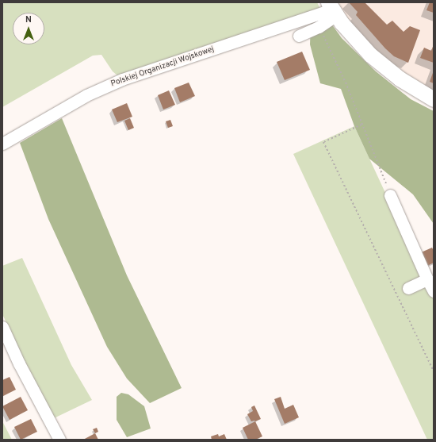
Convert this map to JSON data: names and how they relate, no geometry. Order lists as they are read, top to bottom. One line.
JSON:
{"streets":{"street":["Polskiej Organizacji Wojskowej"]},"north":"top"}
